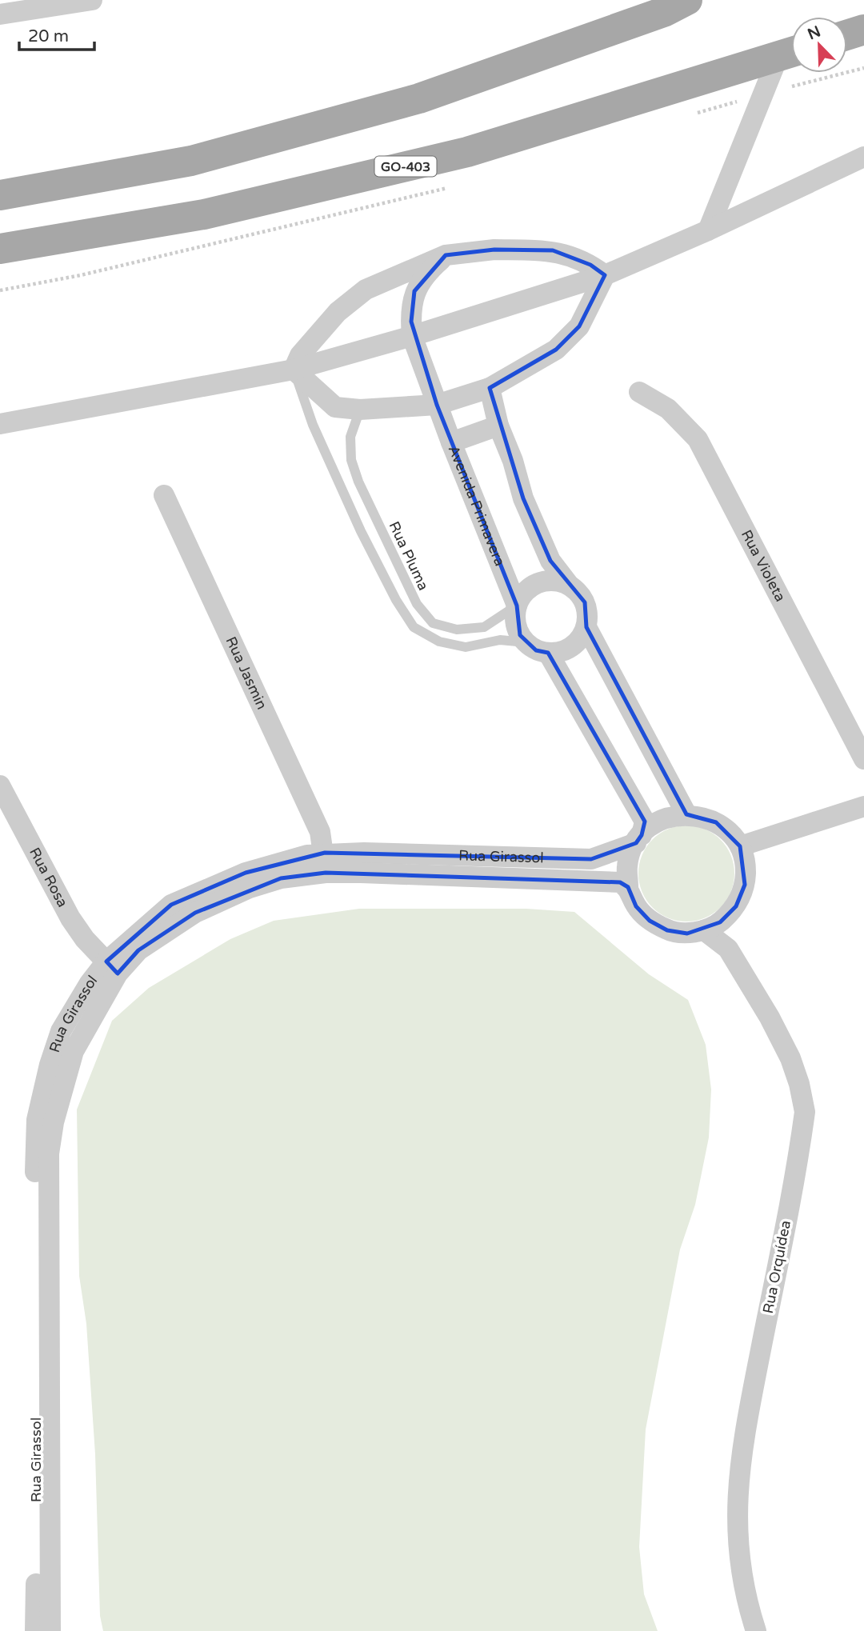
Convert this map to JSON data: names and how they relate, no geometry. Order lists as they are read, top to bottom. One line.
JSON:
{"streets":{"main road":["GO-403"],"street":["Avenida Primavera","Rua Violeta","Rua Jasmin","Rua Girassol","Rua Rosa","Rua Orquídea"],"lane":["Rua Pluma"]},"crossings":[["Avenida Primavera","Rua Pluma"],["Rua Jasmin","Rua Girassol"],["Rua Girassol","Rua Rosa"],["Rua Girassol","Rua Orquídea"]],"scale_bar":"20 m","north":"top left"}
